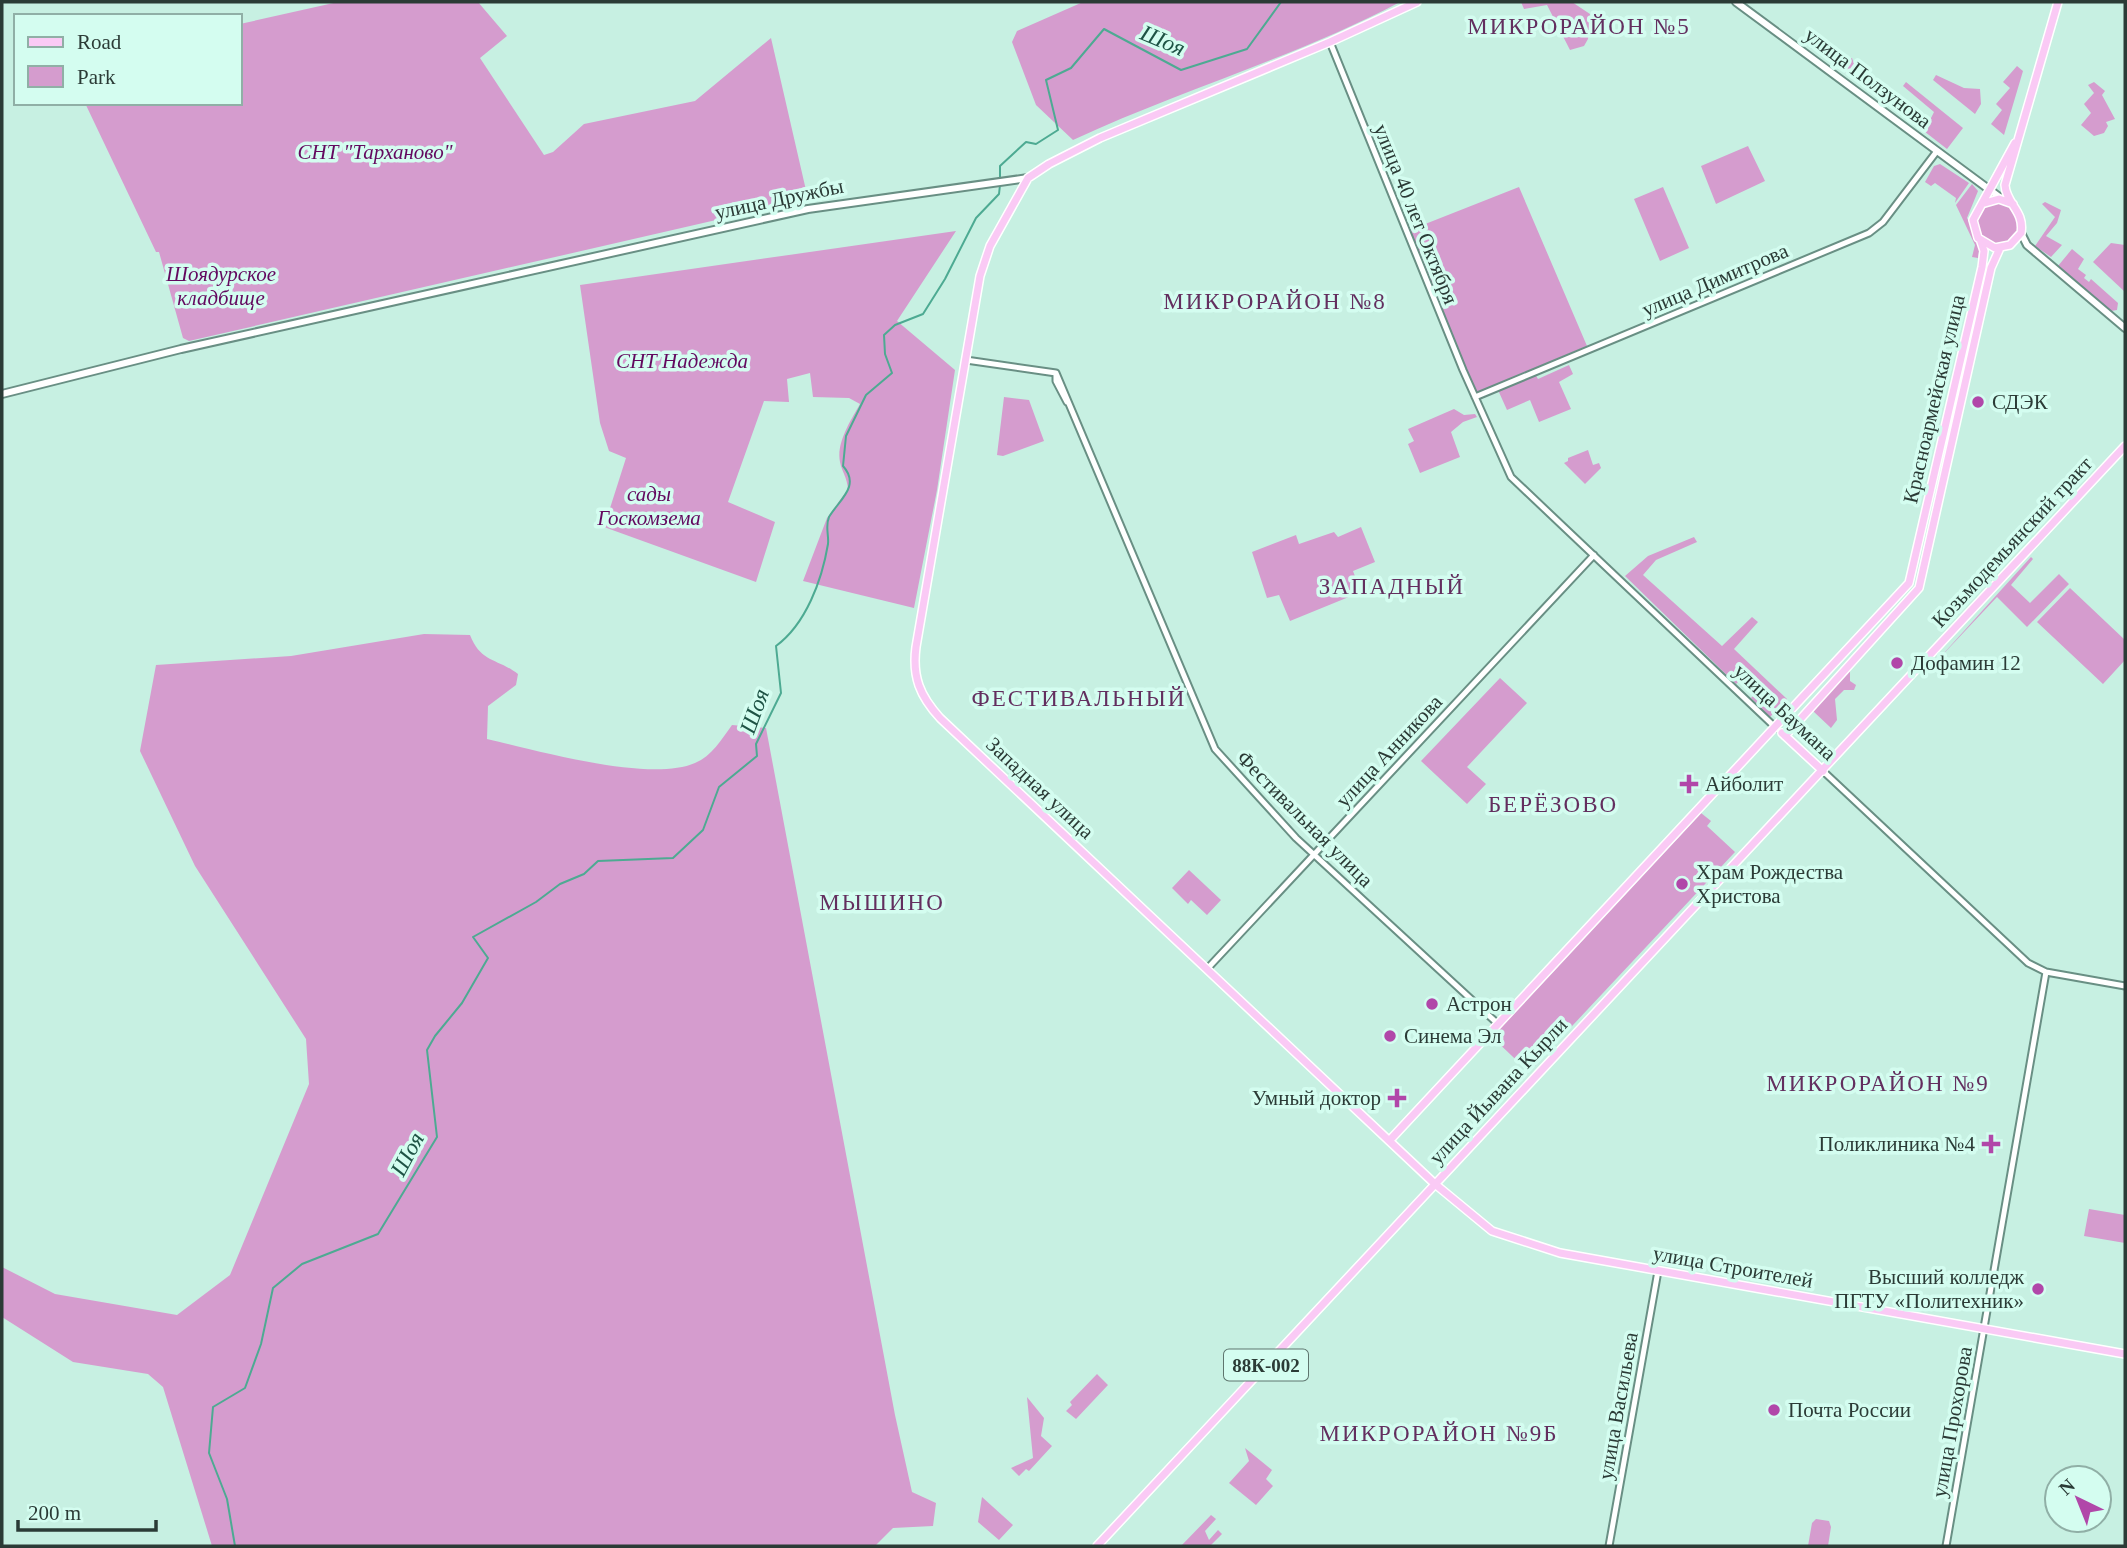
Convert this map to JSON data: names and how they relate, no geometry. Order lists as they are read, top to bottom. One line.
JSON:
{"streets":{"main road":["улица Ползунова","улица Дружбы","Красноармейская улица","Козьмодемьянский тракт","улица Баумана","Западная улица","улица Йывана Кырли","улица Строителей","88К-002"],"street":["улица 40 лет Октября","улица Димитрова","улица Анникова","Фестивальная улица","улица Васильева","улица Прохорова"]},"crossings":[["улица Ползунова","улица Димитрова"],["улица Ползунова","Красноармейская улица"],["улица Дружбы","улица 40 лет Октября"],["улица Дружбы","Западная улица"],["улица 40 лет Октября","улица Димитрова"],["улица 40 лет Октября","улица Баумана"],["улица Димитрова","улица Баумана"],["Козьмодемьянский тракт","улица Йывана Кырли"],["улица Баумана","улица Анникова"],["улица Баумана","улица Йывана Кырли"],["улица Баумана","улица Прохорова"],["улица Анникова","Западная улица"],["улица Анникова","Фестивальная улица"],["Западная улица","Фестивальная улица"],["Западная улица","улица Йывана Кырли"],["Западная улица","улица Строителей"],["улица Йывана Кырли","улица Строителей"],["улица Строителей","улица Васильева"],["улица Строителей","улица Прохорова"]],"districts":["МИКРОРАЙОН №5","МИКРОРАЙОН №8","ЗАПАДНЫЙ","ФЕСТИВАЛЬНЫЙ","БЕРЁЗОВО","МЫШИНО","МИКРОРАЙОН №9","МИКРОРАЙОН №9Б"],"water":["Шоя"],"parks":["СНТ \"Тарханово\"","Шоядурское кладбище","СНТ Надежда","сады Госкомзема"],"places":{"other":["СДЭК","Дофамин 12","Храм Рождества Христова","Астрон","Синема Эл","Высший колледж ПГТУ «Политехник»","Почта России"],"health":["Айболит","Умный доктор","Поликлиника №4"]},"legend":["Road","Park"],"scale_bar":"200 m","north":"top left"}
